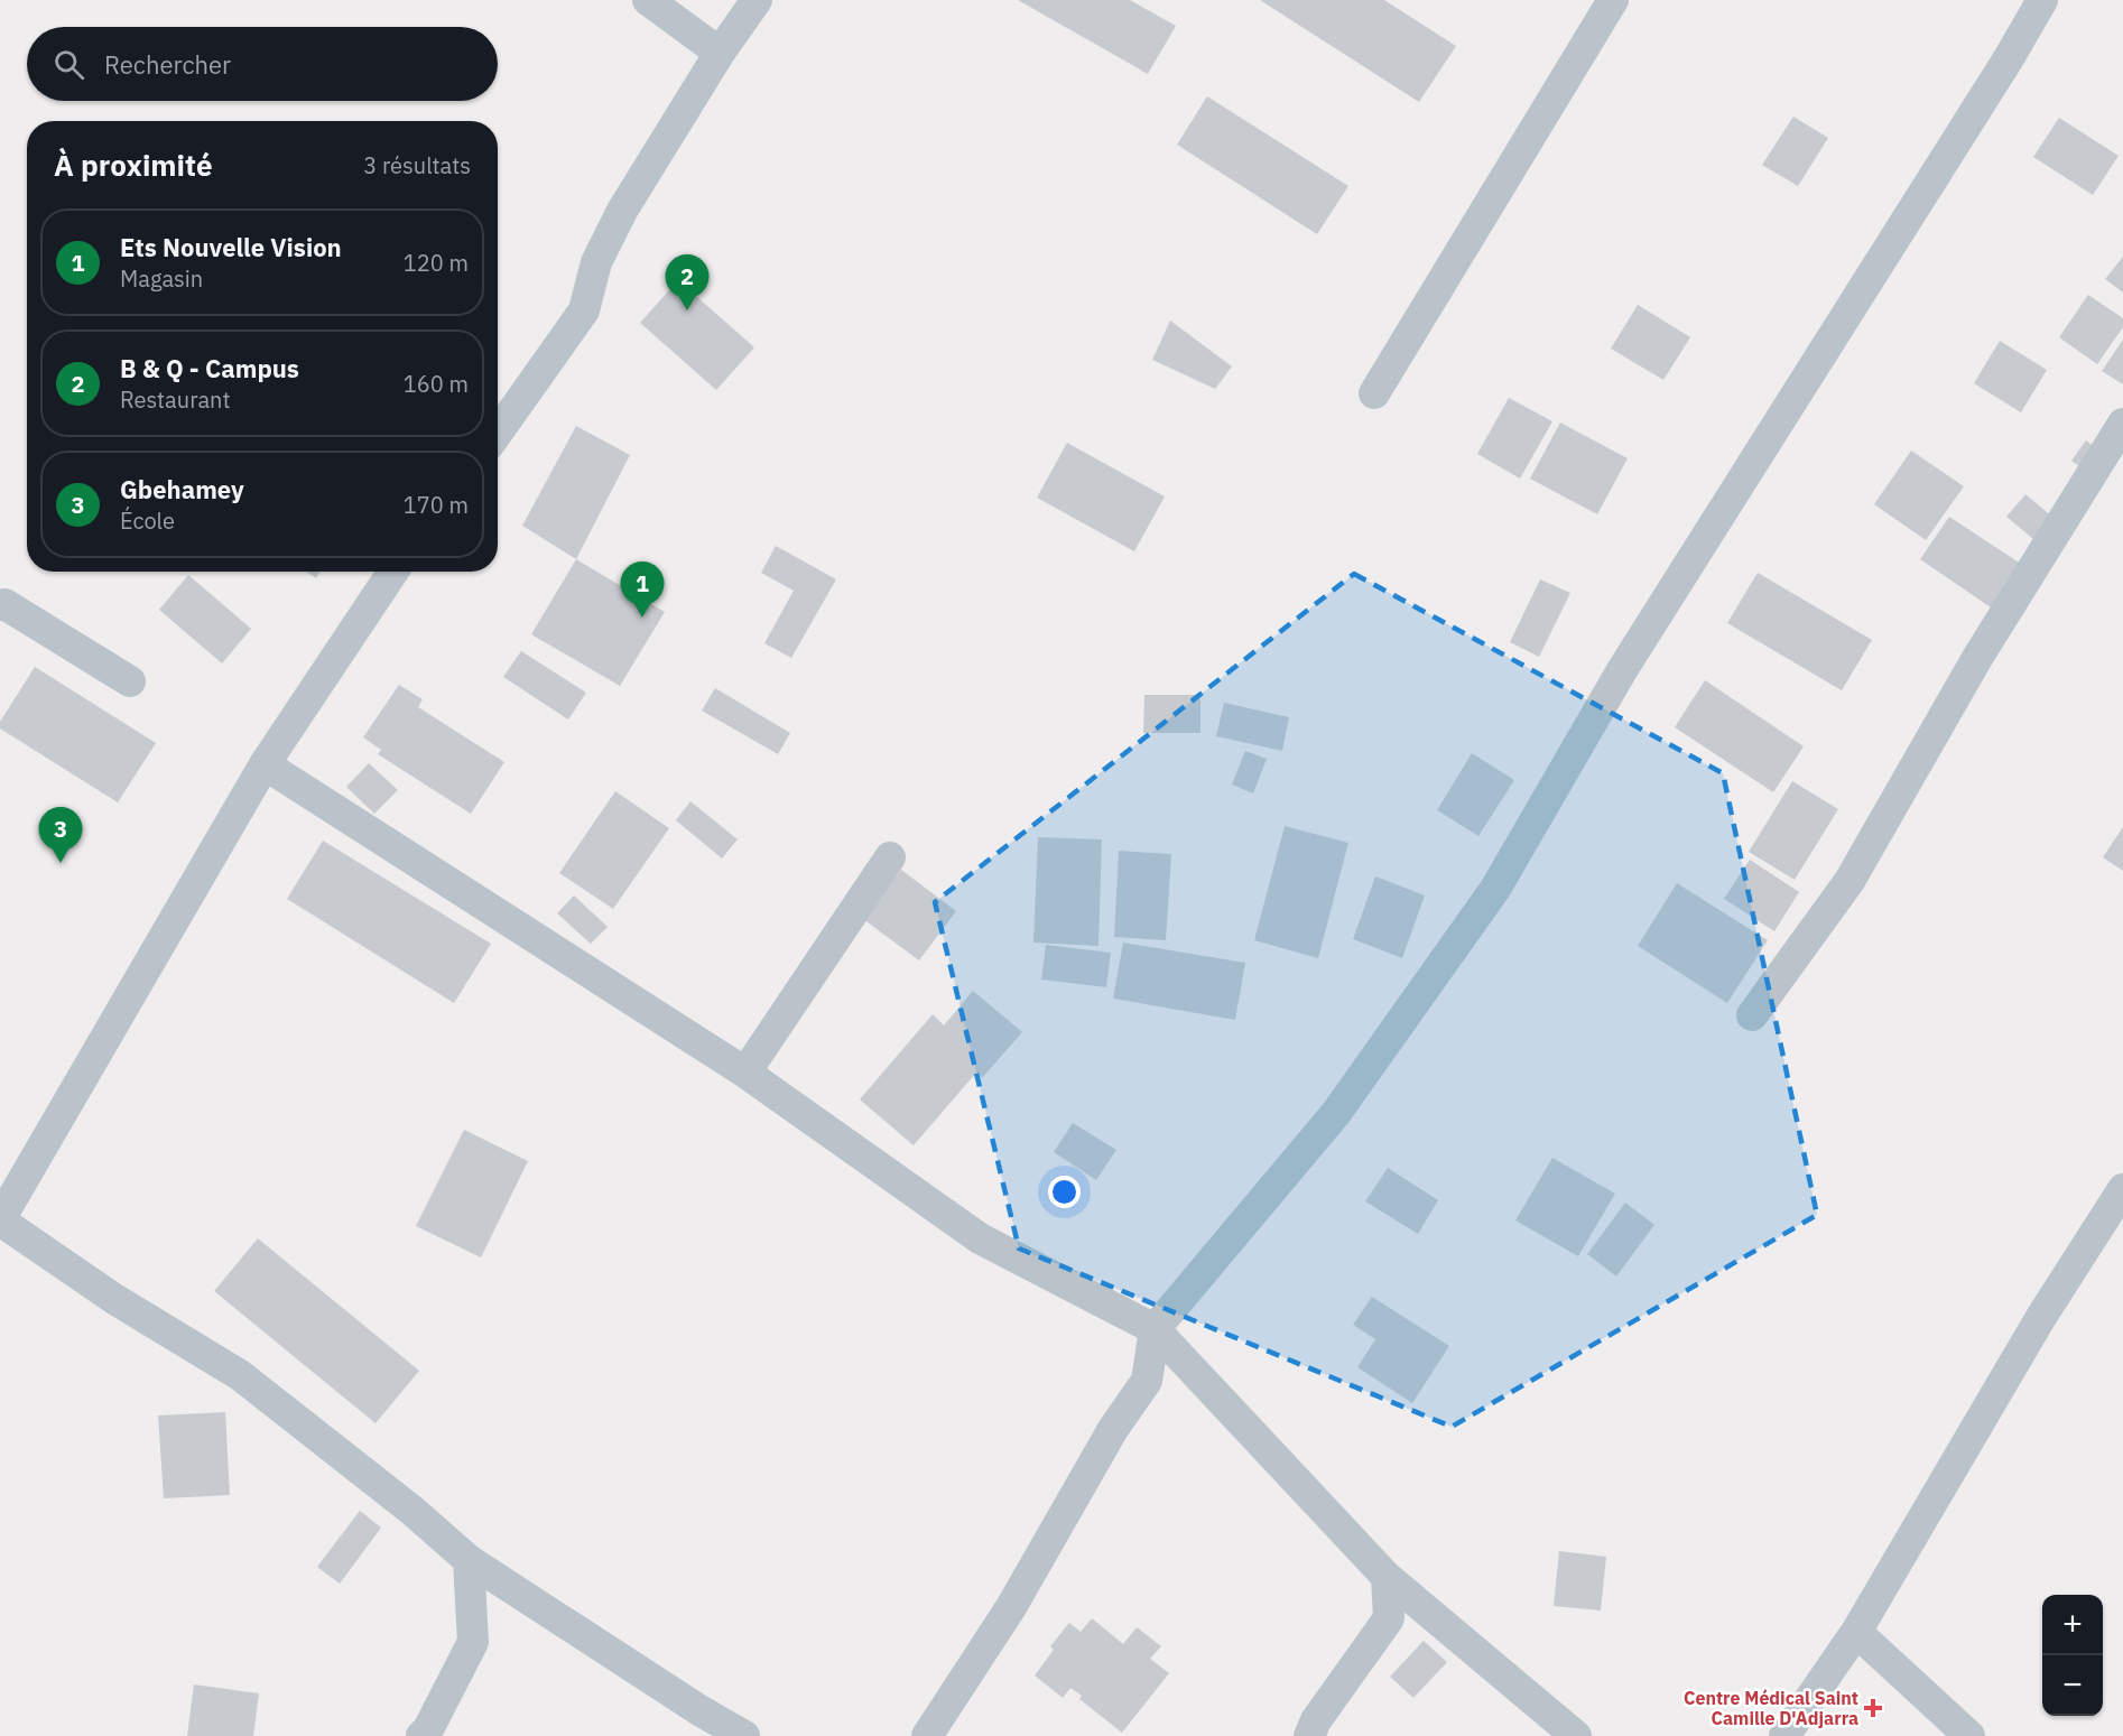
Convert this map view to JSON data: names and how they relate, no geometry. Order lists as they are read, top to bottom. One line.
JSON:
{"places":{"health":["Centre Médical Saint Camille D'Adjarra"]},"page":{"search":"Rechercher","heading":["À proximité","3 résultats"],"list":[{"mark":"1","name":"Ets Nouvelle Vision","note":"Magasin","value":"120 m"},{"mark":"2","name":"B & Q - Campus","note":"Restaurant","value":"160 m"},{"mark":"3","name":"Gbehamey","note":"École","value":"170 m"}],"pins":["2","1","3"],"map_buttons":["+","−"]}}
